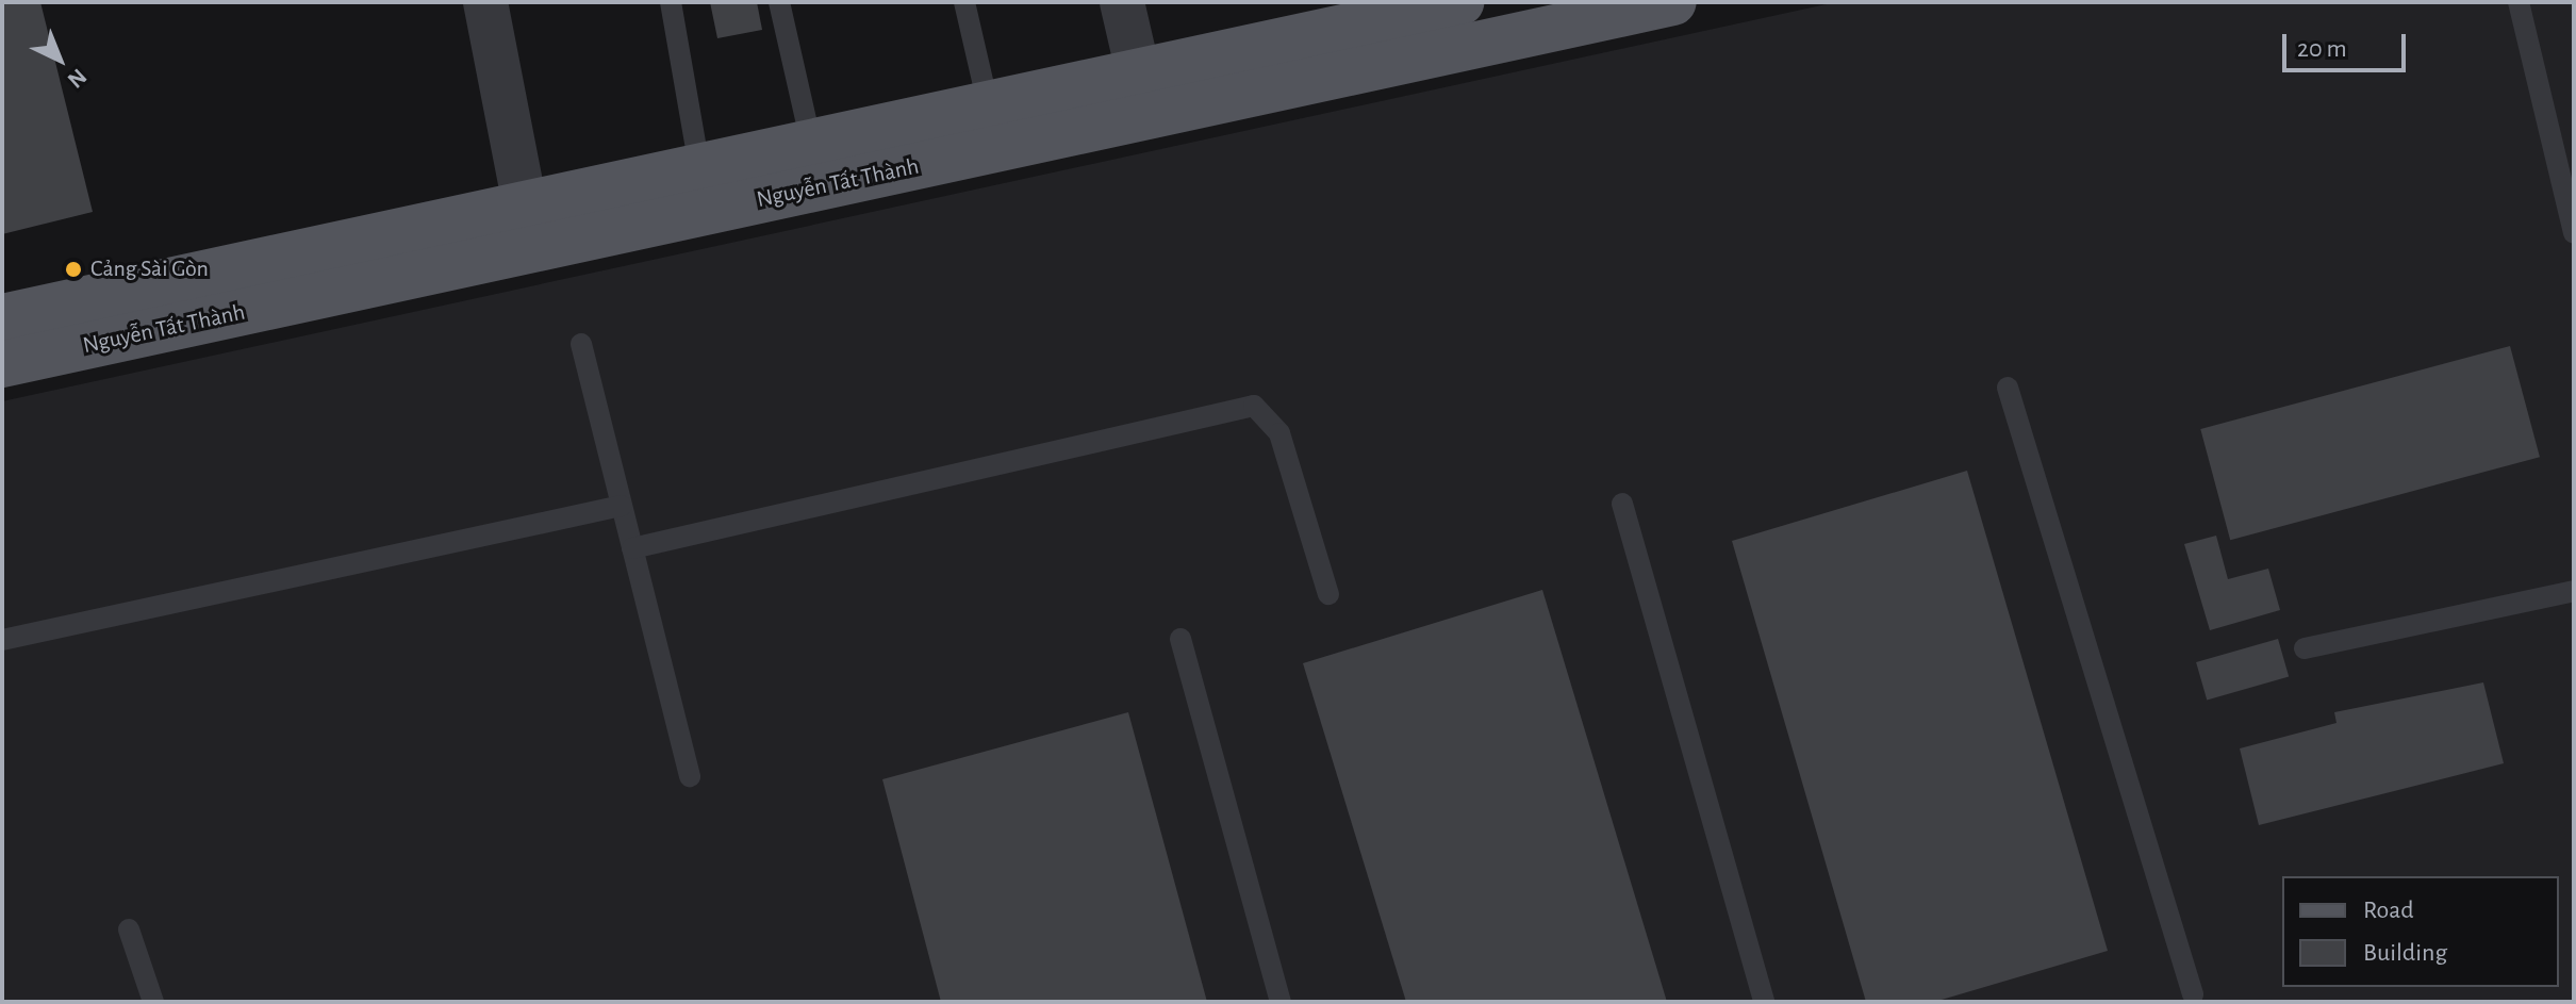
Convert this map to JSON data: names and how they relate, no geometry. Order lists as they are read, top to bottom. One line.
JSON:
{"streets":{"main road":["Nguyễn Tất Thành"]},"places":["Cảng Sài Gòn"],"legend":["Road","Building"],"scale_bar":"20 m","north":"bottom right"}
